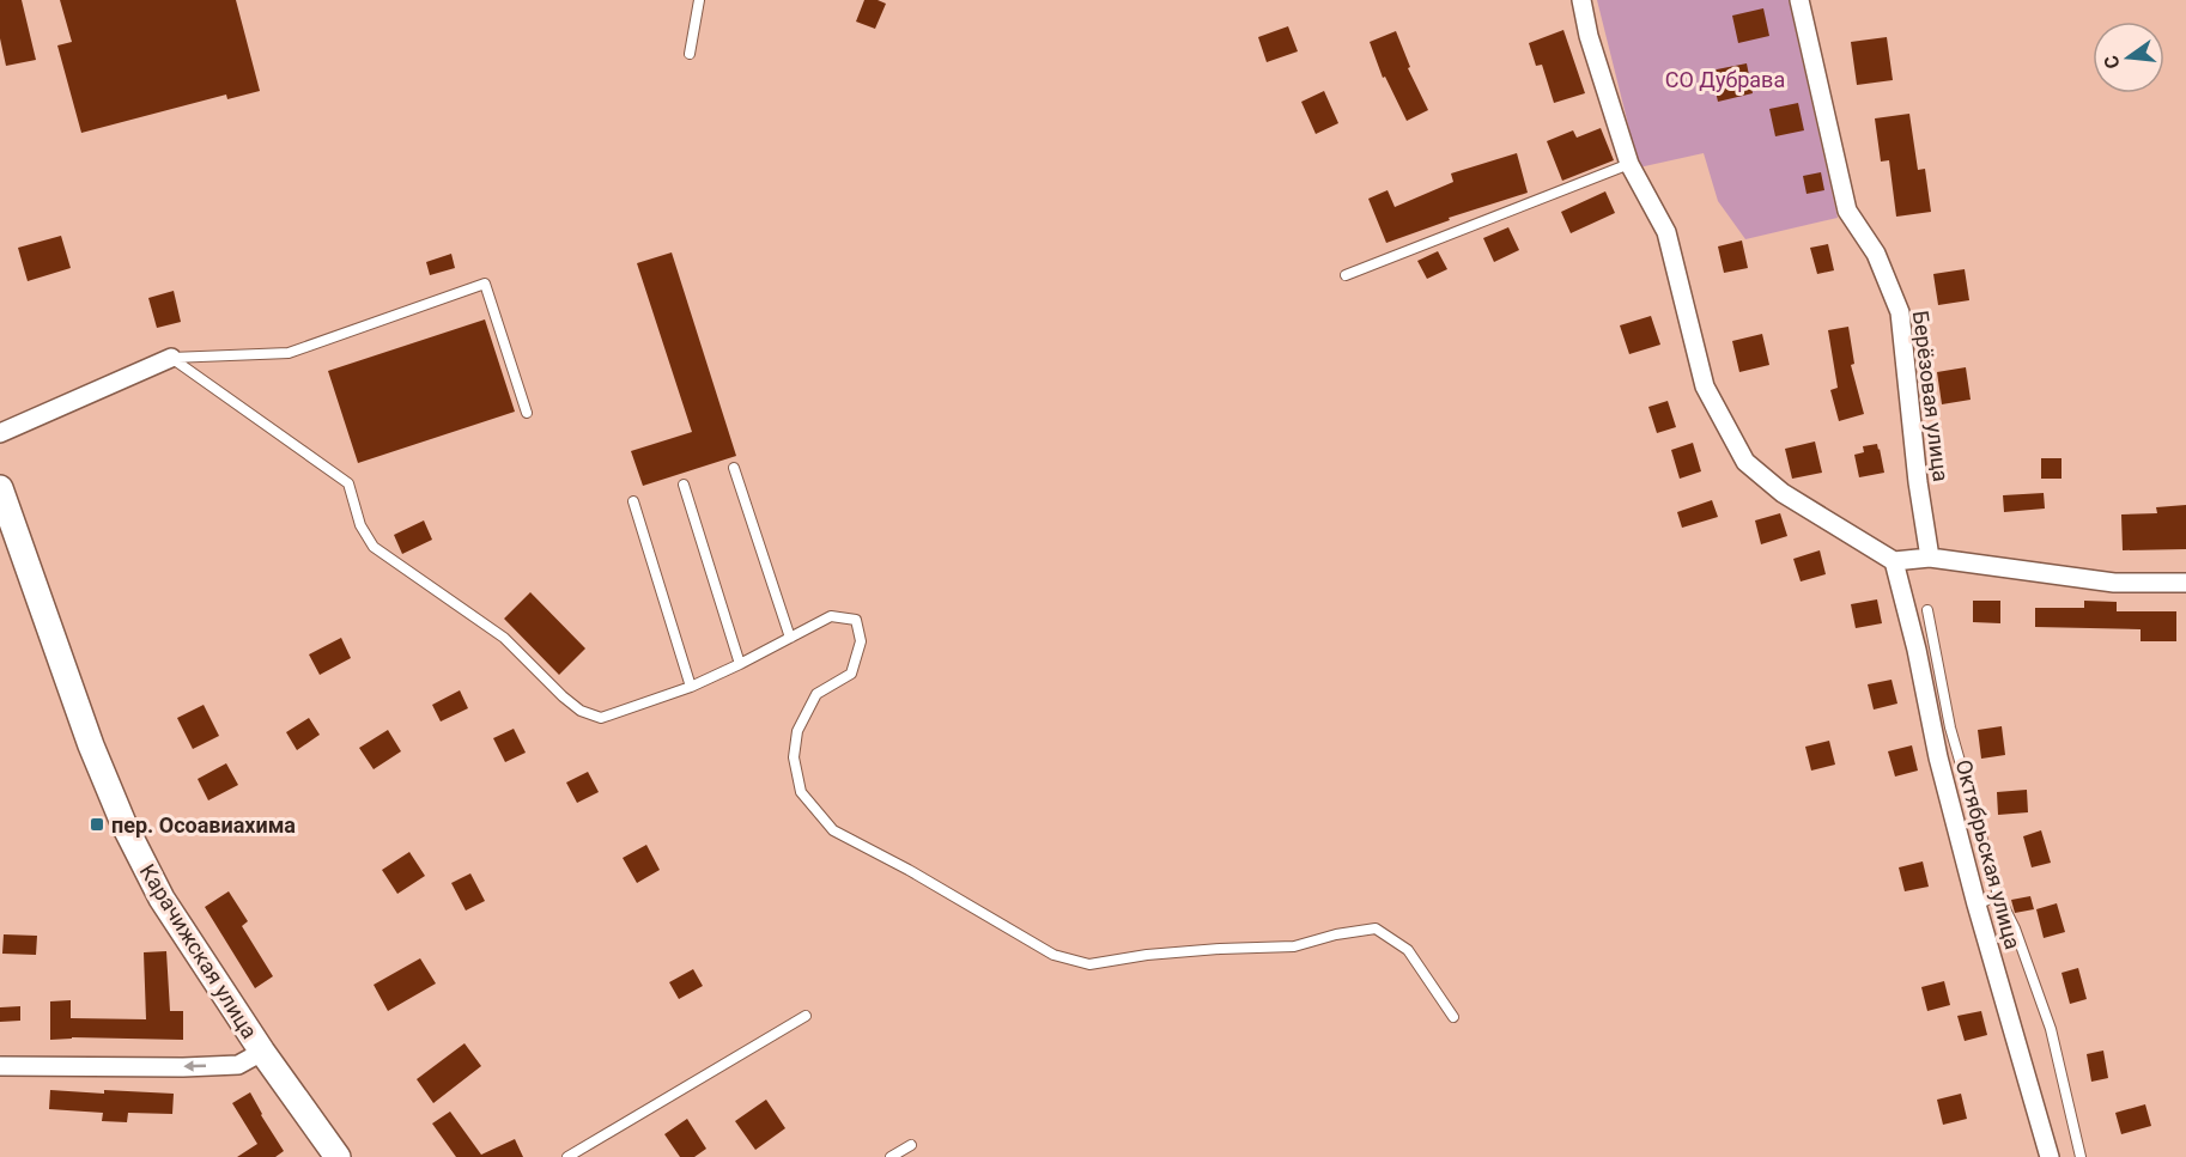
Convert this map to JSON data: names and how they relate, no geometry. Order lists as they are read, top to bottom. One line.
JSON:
{"streets":{"main road":["Карачижская улица"],"street":["Берёзовая улица","Октябрьская улица"]},"parks":["СО Дубрава"],"places":{"transit":["пер. Осоавиахима"]},"north":"left"}
